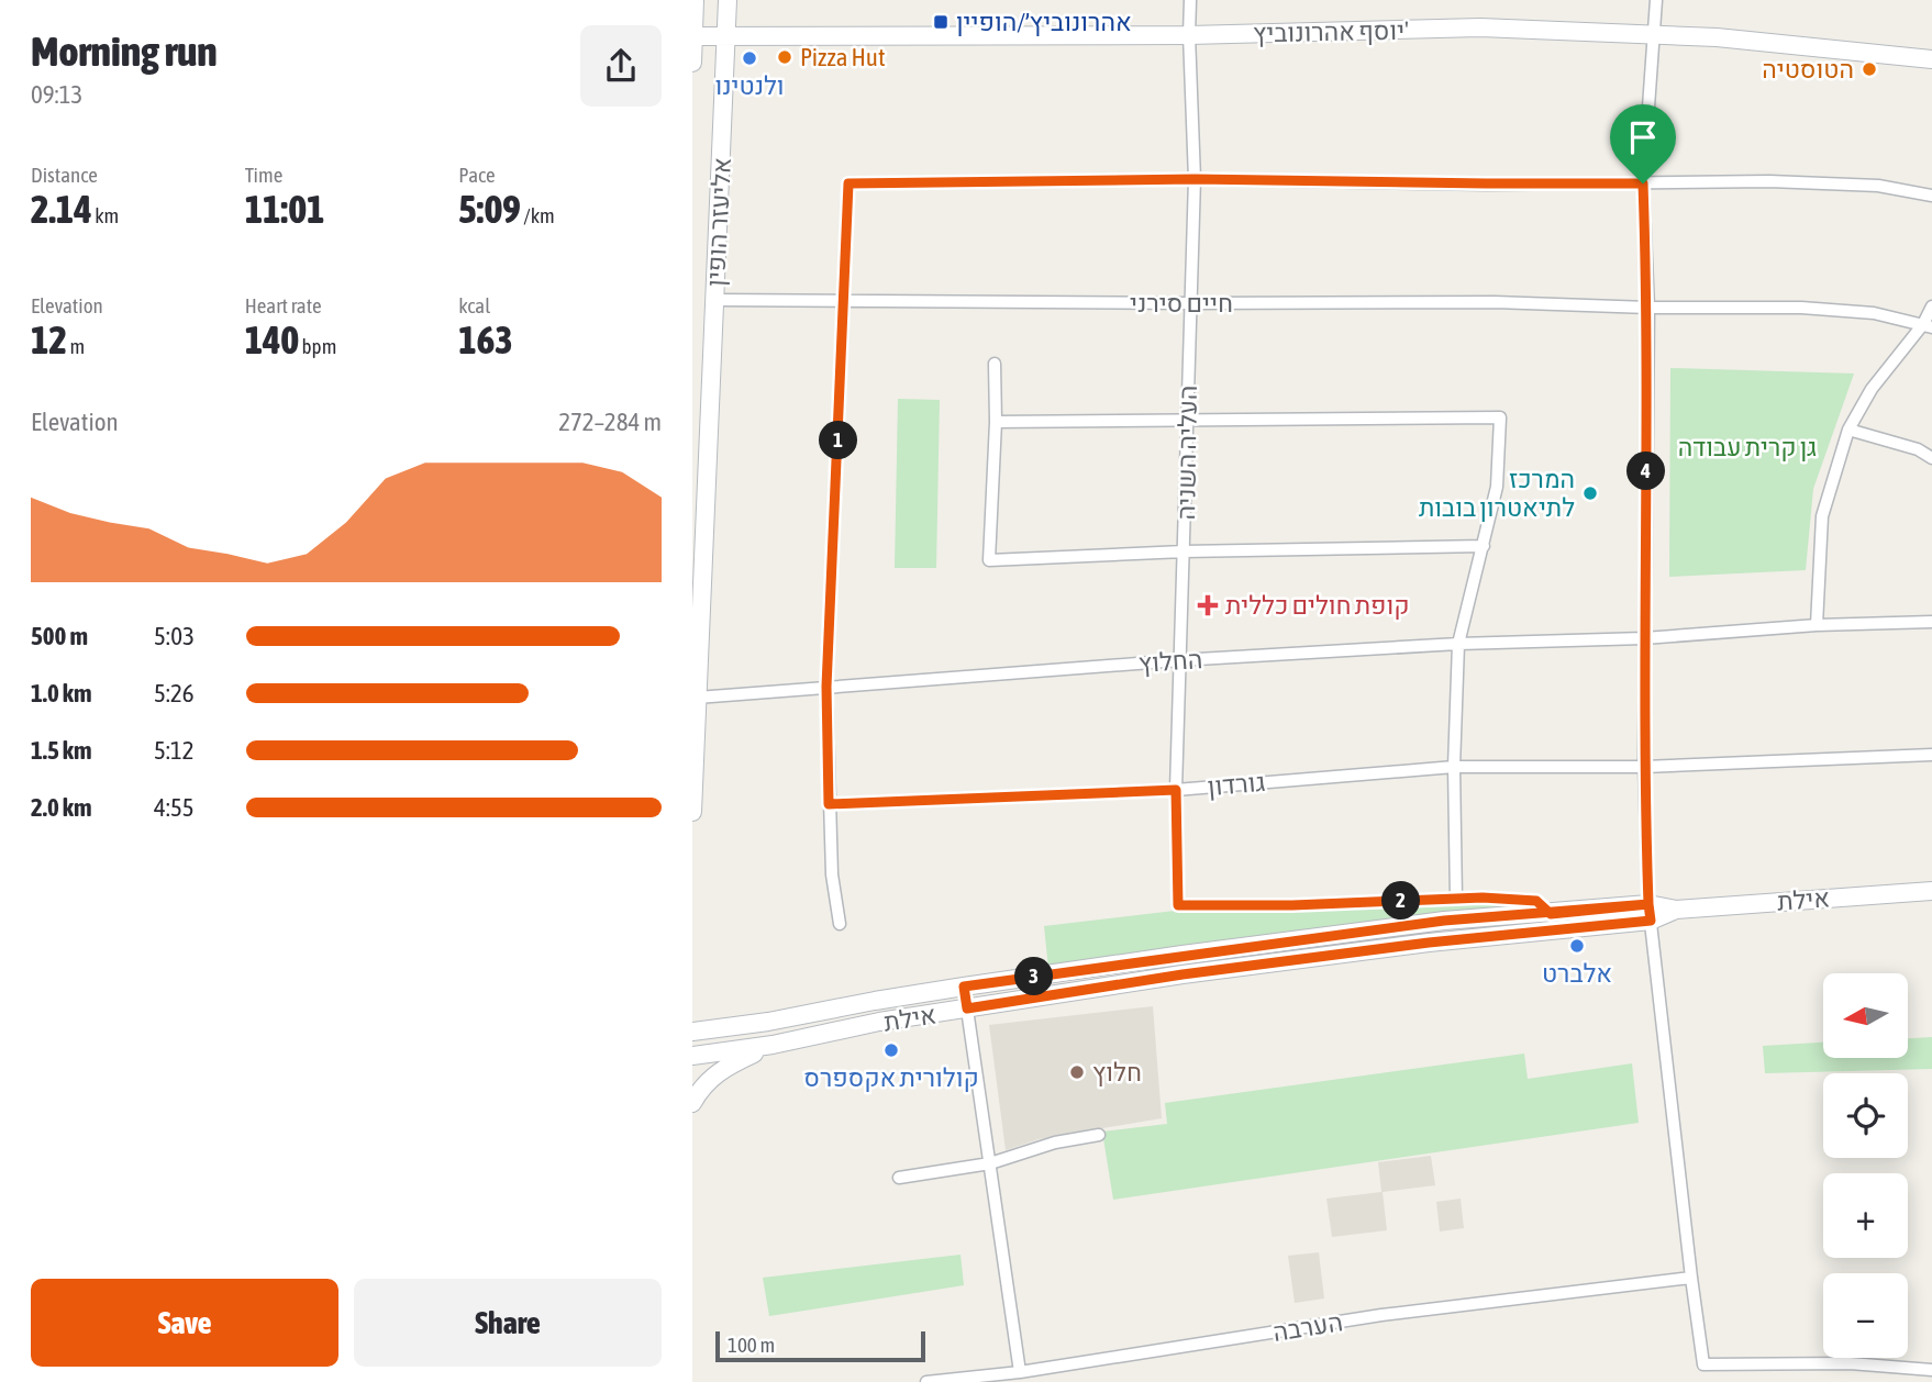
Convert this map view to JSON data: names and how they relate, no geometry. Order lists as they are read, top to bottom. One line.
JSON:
{"streets":{"street":["יוסף אהרונוביץ'","אליעזר הופין","חיים סירני","העליה השניה","החלוץ","גורדון","אילת","הערבה"]},"crossings":[["יוסף אהרונוביץ'","אליעזר הופין"],["יוסף אהרונוביץ'","העליה השניה"],["אליעזר הופין","חיים סירני"],["אליעזר הופין","החלוץ"],["חיים סירני","העליה השניה"],["העליה השניה","החלוץ"],["העליה השניה","גורדון"]],"parks":["גן קרית עבודה"],"places":{"transit":["אהרונוביץ׳/הופיין"],"other":["Pizza Hut","ולנטינו","הטוסטיה","המרכז לתיאטרון בובות","אלברט","קולורית אקספרס","חלוץ"],"health":["קופת חולים כללית"]},"scale_bar":"100 m","north":"left","page":{"heading":["Morning run","09:13"],"stats":[["Distance","2.14 km"],["Time","11:01"],["Pace","5:09 /km"],["Elevation","12 m"],["Heart rate","140 bpm"],["kcal","163"]],"chart":["Elevation","272–284 m"],"pins":["1","4","2","3"],"list":[{"name":"500 m","note":"5:03"},{"name":"1.0 km","note":"5:26"},{"name":"1.5 km","note":"5:12"},{"name":"2.0 km","note":"4:55"}],"map_buttons":["+","−"],"buttons":["Save","Share"],"scale":"100 m"}}
